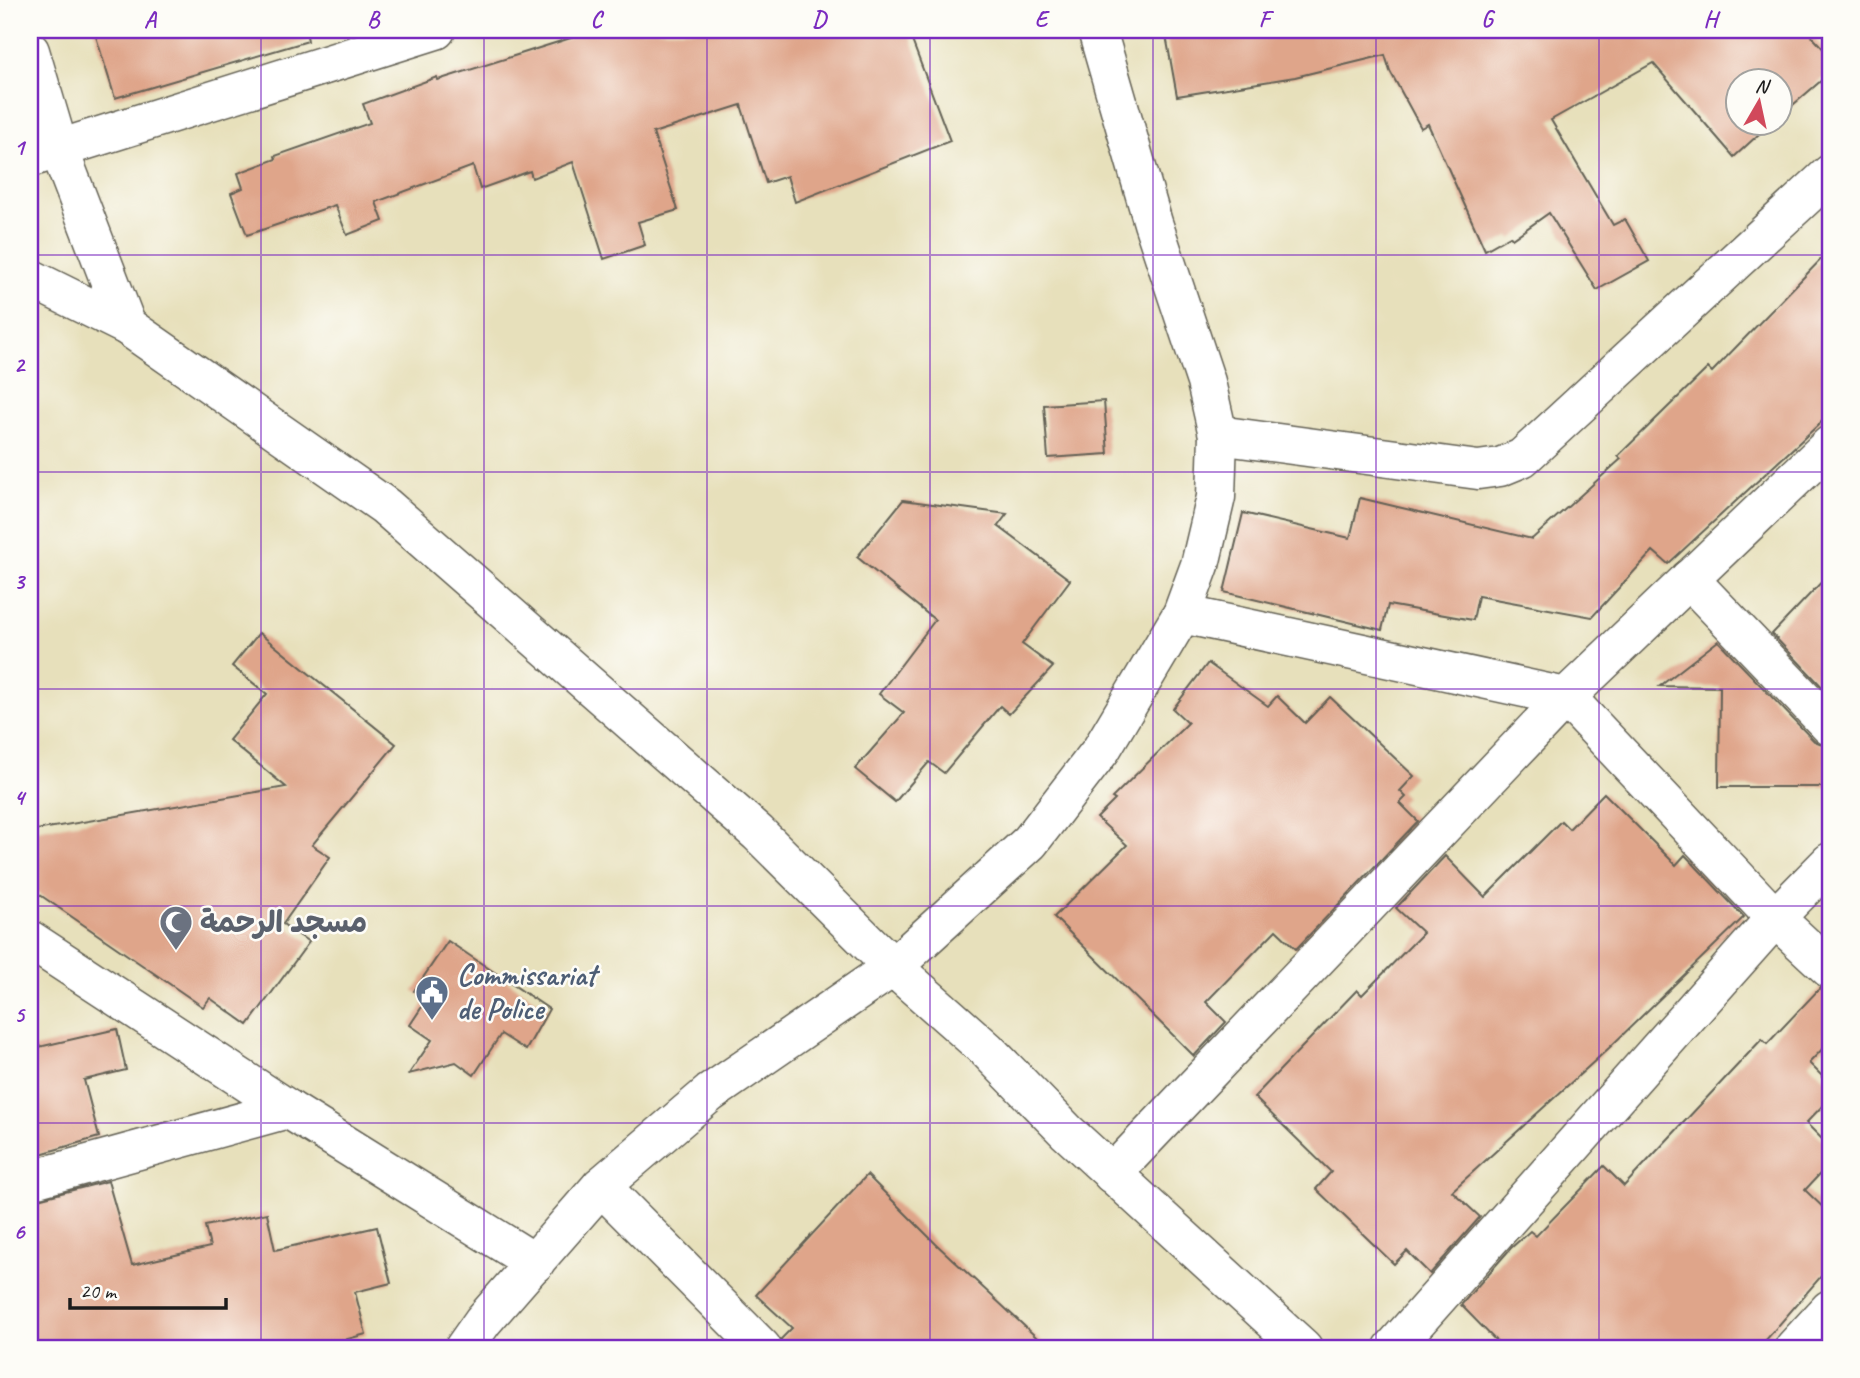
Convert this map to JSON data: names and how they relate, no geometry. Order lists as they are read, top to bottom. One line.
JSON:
{"places":{"mosque":["مسجد الرحمة"],"public building":["Commissariat de Police"]},"scale_bar":"20 m","north":"top","grid":{"columns":["A","B","C","D","E","F","G","H"],"rows":["1","2","3","4","5","6"]}}
